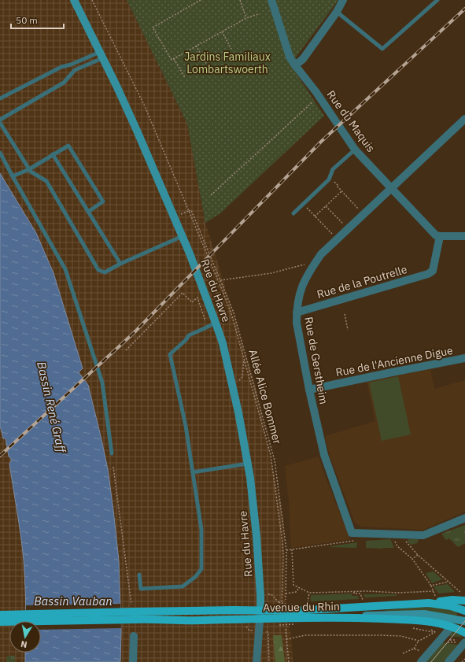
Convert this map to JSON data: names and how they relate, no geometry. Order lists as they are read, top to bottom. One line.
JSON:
{"streets":{"main road":["Rue du Havre","Avenue du Rhin"],"street":["Rue du Maquis","Rue de la Poutrelle","Rue de Gerstheim","Rue de l'Ancienne Digue"],"path":["Allée Alice Bommer"]},"crossings":[["Rue du Maquis","Rue de la Poutrelle"],["Rue du Maquis","Rue de Gerstheim"],["Rue de la Poutrelle","Rue de Gerstheim"],["Rue du Havre","Avenue du Rhin"],["Rue de Gerstheim","Rue de l'Ancienne Digue"]],"water":["Bassin René Graff","Bassin Vauban"],"parks":["Jardins Familiaux Lombartswoerth"],"scale_bar":"50 m","north":"bottom"}
